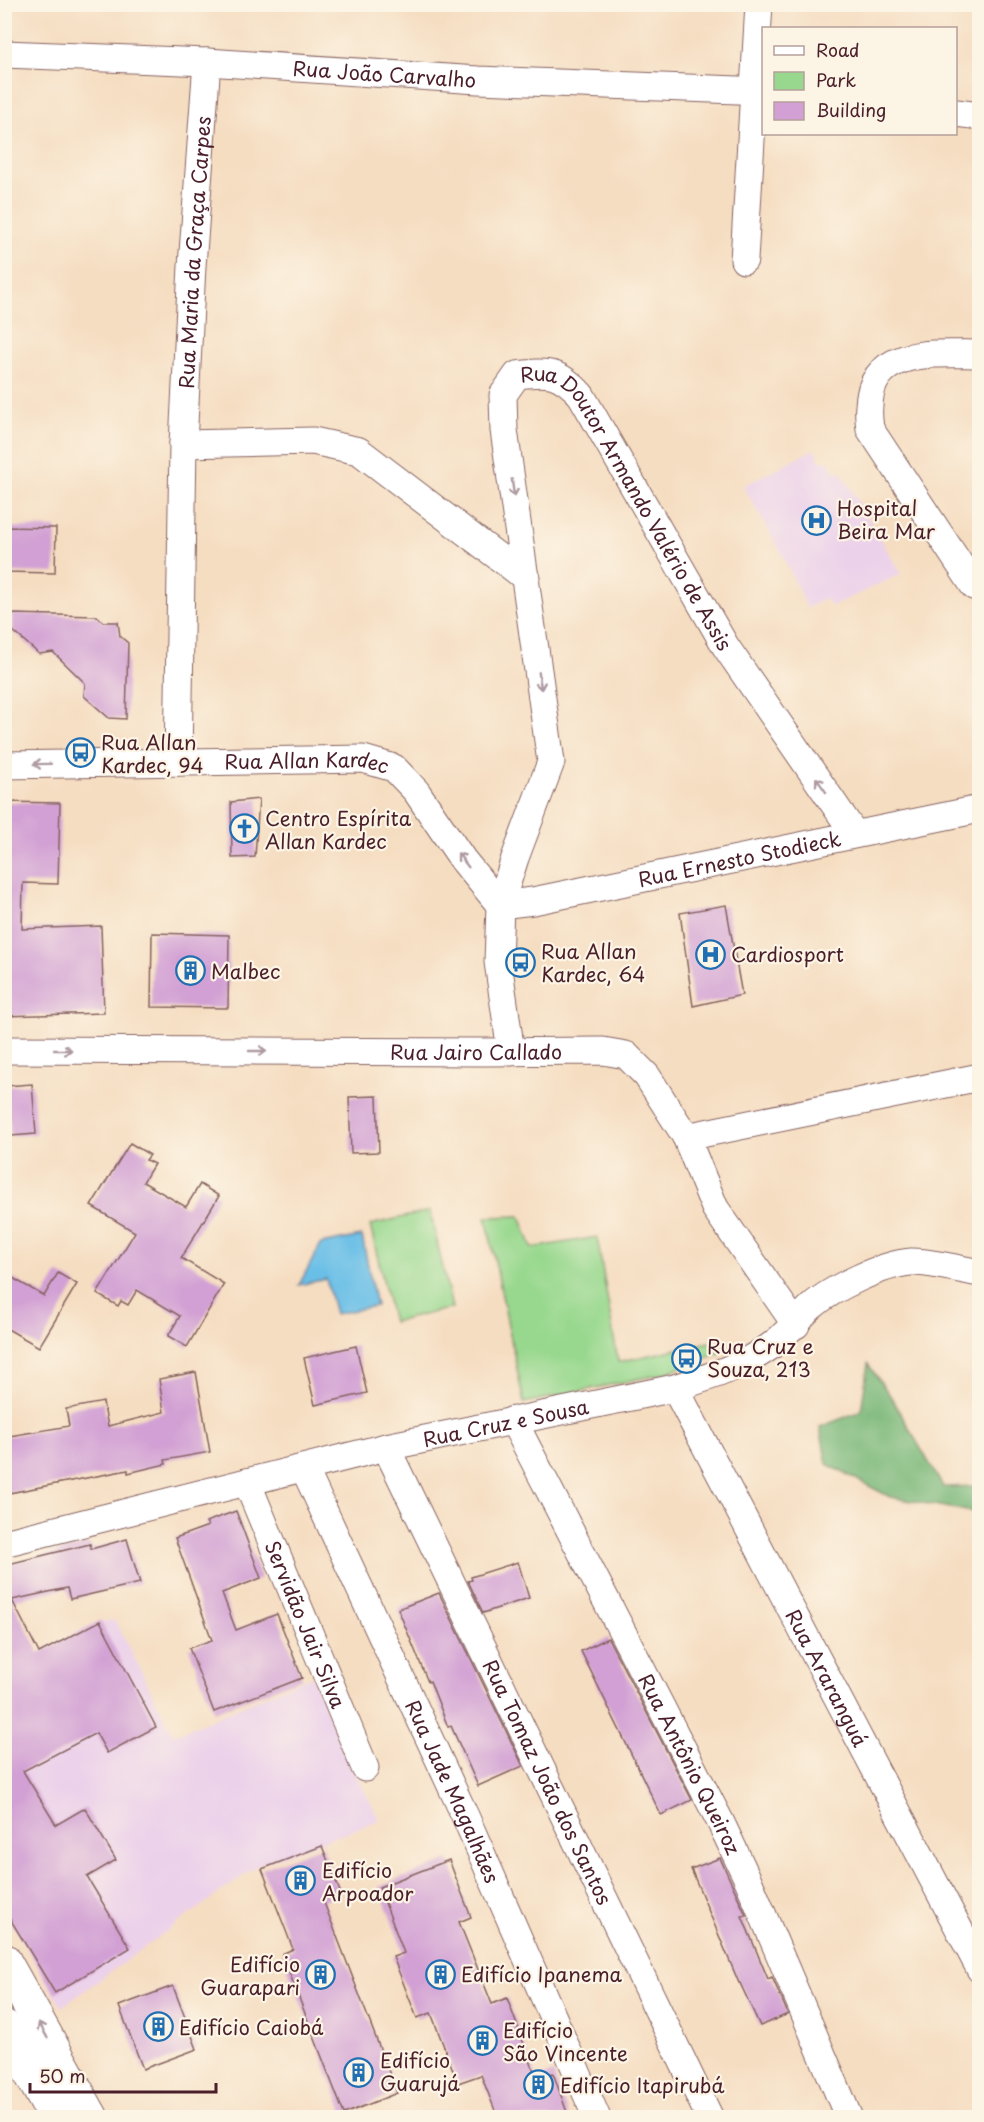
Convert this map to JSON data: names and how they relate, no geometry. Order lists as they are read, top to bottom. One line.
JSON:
{"streets":{"street":["Rua João Carvalho","Rua Maria da Graça Carpes","Rua Doutor Armando Valério de Assis","Rua Allan Kardec","Rua Ernesto Stodieck","Rua Jairo Callado","Rua Cruz e Sousa","Servidão Jair Silva","Rua Araranguá","Rua Antônio Queiroz","Rua Tomaz João dos Santos","Rua Jade Magalhães"]},"crossings":[["Rua João Carvalho","Rua Maria da Graça Carpes"],["Rua Maria da Graça Carpes","Rua Allan Kardec"],["Rua Doutor Armando Valério de Assis","Rua Allan Kardec"],["Rua Doutor Armando Valério de Assis","Rua Ernesto Stodieck"],["Rua Allan Kardec","Rua Ernesto Stodieck"],["Rua Jairo Callado","Rua Cruz e Sousa"],["Rua Cruz e Sousa","Servidão Jair Silva"],["Rua Cruz e Sousa","Rua Araranguá"],["Rua Cruz e Sousa","Rua Antônio Queiroz"],["Rua Cruz e Sousa","Rua Tomaz João dos Santos"],["Rua Cruz e Sousa","Rua Jade Magalhães"]],"one_way":["Rua Allan Kardec","Rua Jairo Callado"],"places":{"hospital":["Hospital Beira Mar","Cardiosport"],"bus stop":["Rua Allan Kardec, 94","Rua Allan Kardec, 64","Rua Cruz e Souza, 213"],"church":["Centro Espírita Allan Kardec"],"building":["Malbec","Edifício Arpoador","Edifício Ipanema","Edifício Guarapari","Edifício Caiobá","Edifício São Vincente","Edifício Guarujá","Edifício Itapirubá"]},"legend":["Road","Park","Building"],"scale_bar":"50 m"}
